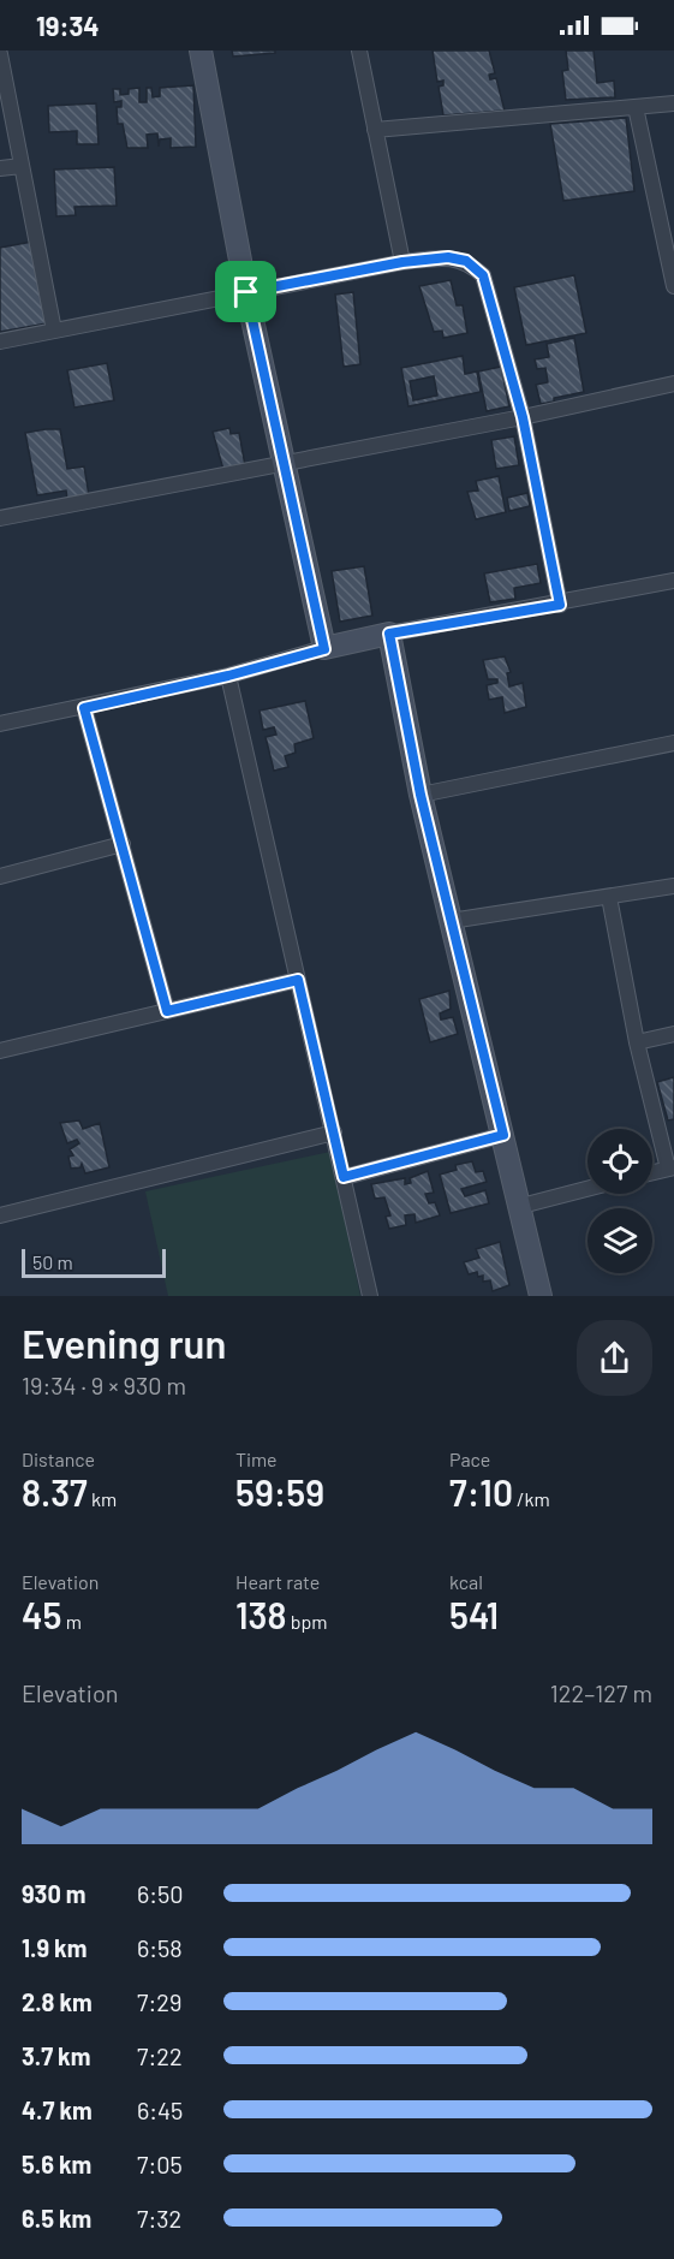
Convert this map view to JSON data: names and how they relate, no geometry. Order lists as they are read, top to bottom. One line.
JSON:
{"scale_bar":"50 m","page":{"status":"19:34","scale":"50 m","heading":["Evening run","19:34 · 9 × 930 m"],"stats":[["Distance","8.37 km"],["Time","59:59"],["Pace","7:10 /km"],["Elevation","45 m"],["Heart rate","138 bpm"],["kcal","541"]],"chart":["Elevation","122–127 m"],"list":[{"name":"930 m","note":"6:50"},{"name":"1.9 km","note":"6:58"},{"name":"2.8 km","note":"7:29"},{"name":"3.7 km","note":"7:22"},{"name":"4.7 km","note":"6:45"},{"name":"5.6 km","note":"7:05"},{"name":"6.5 km","note":"7:32"}]}}
